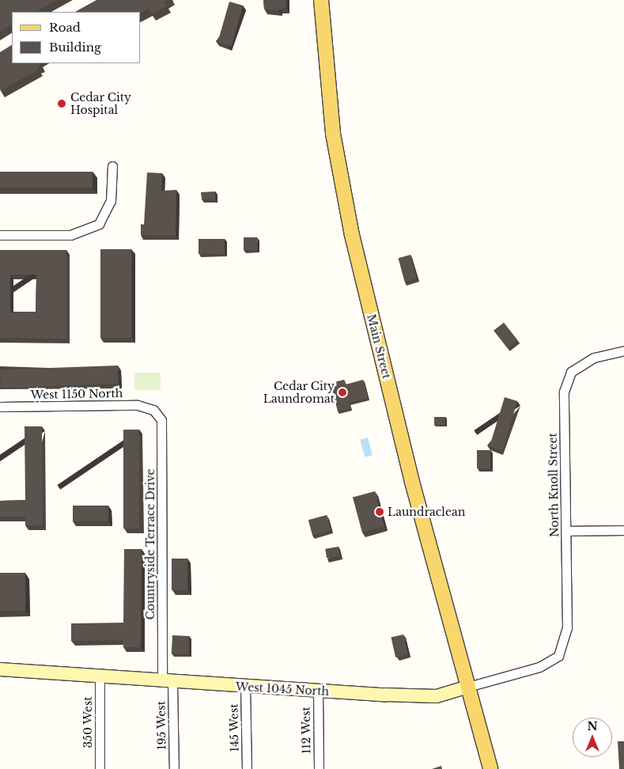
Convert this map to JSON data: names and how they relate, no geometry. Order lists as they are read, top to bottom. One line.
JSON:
{"streets":{"main road":["Main Street","West 1045 North"],"street":["West 1150 North","North Knoll Street","Countryside Terrace Drive","350 West","195 West","145 West","112 West"]},"crossings":[["Main Street","West 1045 North"],["West 1150 North","Countryside Terrace Drive"],["North Knoll Street","West 1045 North"],["Countryside Terrace Drive","West 1045 North"],["Countryside Terrace Drive","195 West"],["West 1045 North","350 West"],["West 1045 North","195 West"],["West 1045 North","145 West"],["West 1045 North","112 West"]],"places":["Cedar City Hospital","Cedar City Laundromat","Laundraclean"],"legend":["Road","Building"],"north":"top"}
